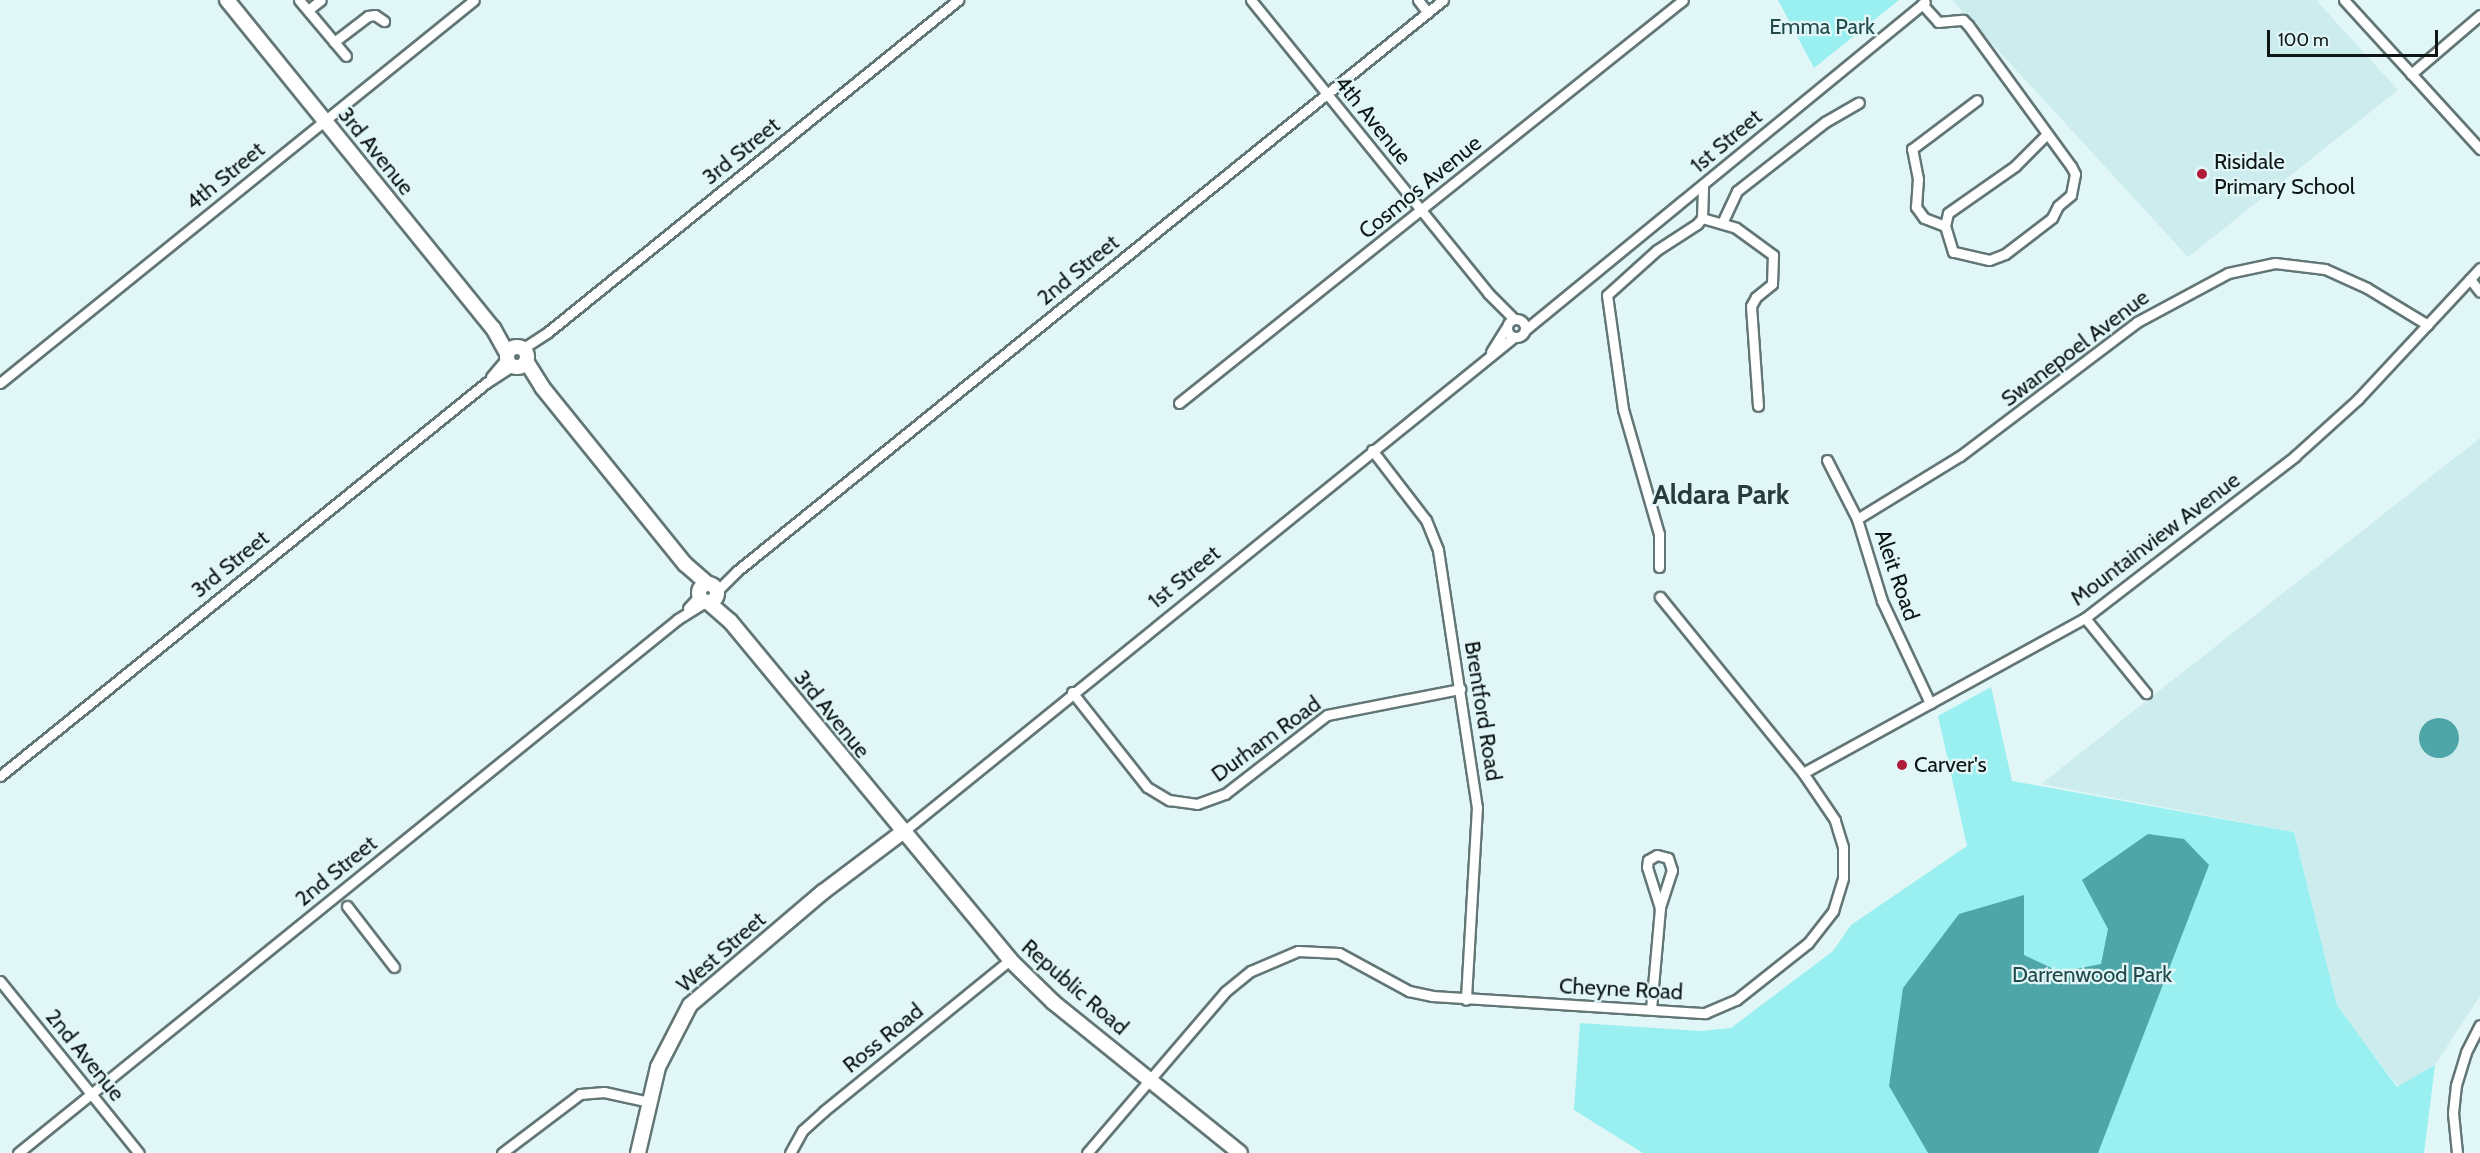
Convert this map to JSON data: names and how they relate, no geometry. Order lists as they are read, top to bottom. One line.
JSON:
{"streets":{"main road":["3rd Avenue","West Street","Republic Road"],"street":["4th Avenue","1st Street","3rd Street","4th Street","Cosmos Avenue","2nd Street","Swanepoel Avenue","Mountainview Avenue","Aleit Road","Brentford Road","Durham Road","Cheyne Road","Ross Road","2nd Avenue"]},"crossings":[["4th Avenue","1st Street"],["4th Avenue","Cosmos Avenue"],["4th Avenue","2nd Street"],["1st Street","3rd Avenue"],["1st Street","Brentford Road"],["1st Street","Durham Road"],["1st Street","West Street"],["1st Street","Republic Road"],["3rd Avenue","3rd Street"],["3rd Avenue","4th Street"],["3rd Avenue","2nd Street"],["3rd Avenue","West Street"],["3rd Avenue","Republic Road"],["2nd Street","2nd Avenue"],["Swanepoel Avenue","Mountainview Avenue"],["Swanepoel Avenue","Aleit Road"],["Mountainview Avenue","Aleit Road"],["Mountainview Avenue","Cheyne Road"],["Brentford Road","Durham Road"],["Brentford Road","Cheyne Road"],["West Street","Republic Road"],["Republic Road","Cheyne Road"],["Republic Road","Ross Road"]],"districts":["Aldara Park"],"parks":["Emma Park","Darrenwood Park"],"places":["Risidale Primary School","Carver's"],"scale_bar":"100 m"}
